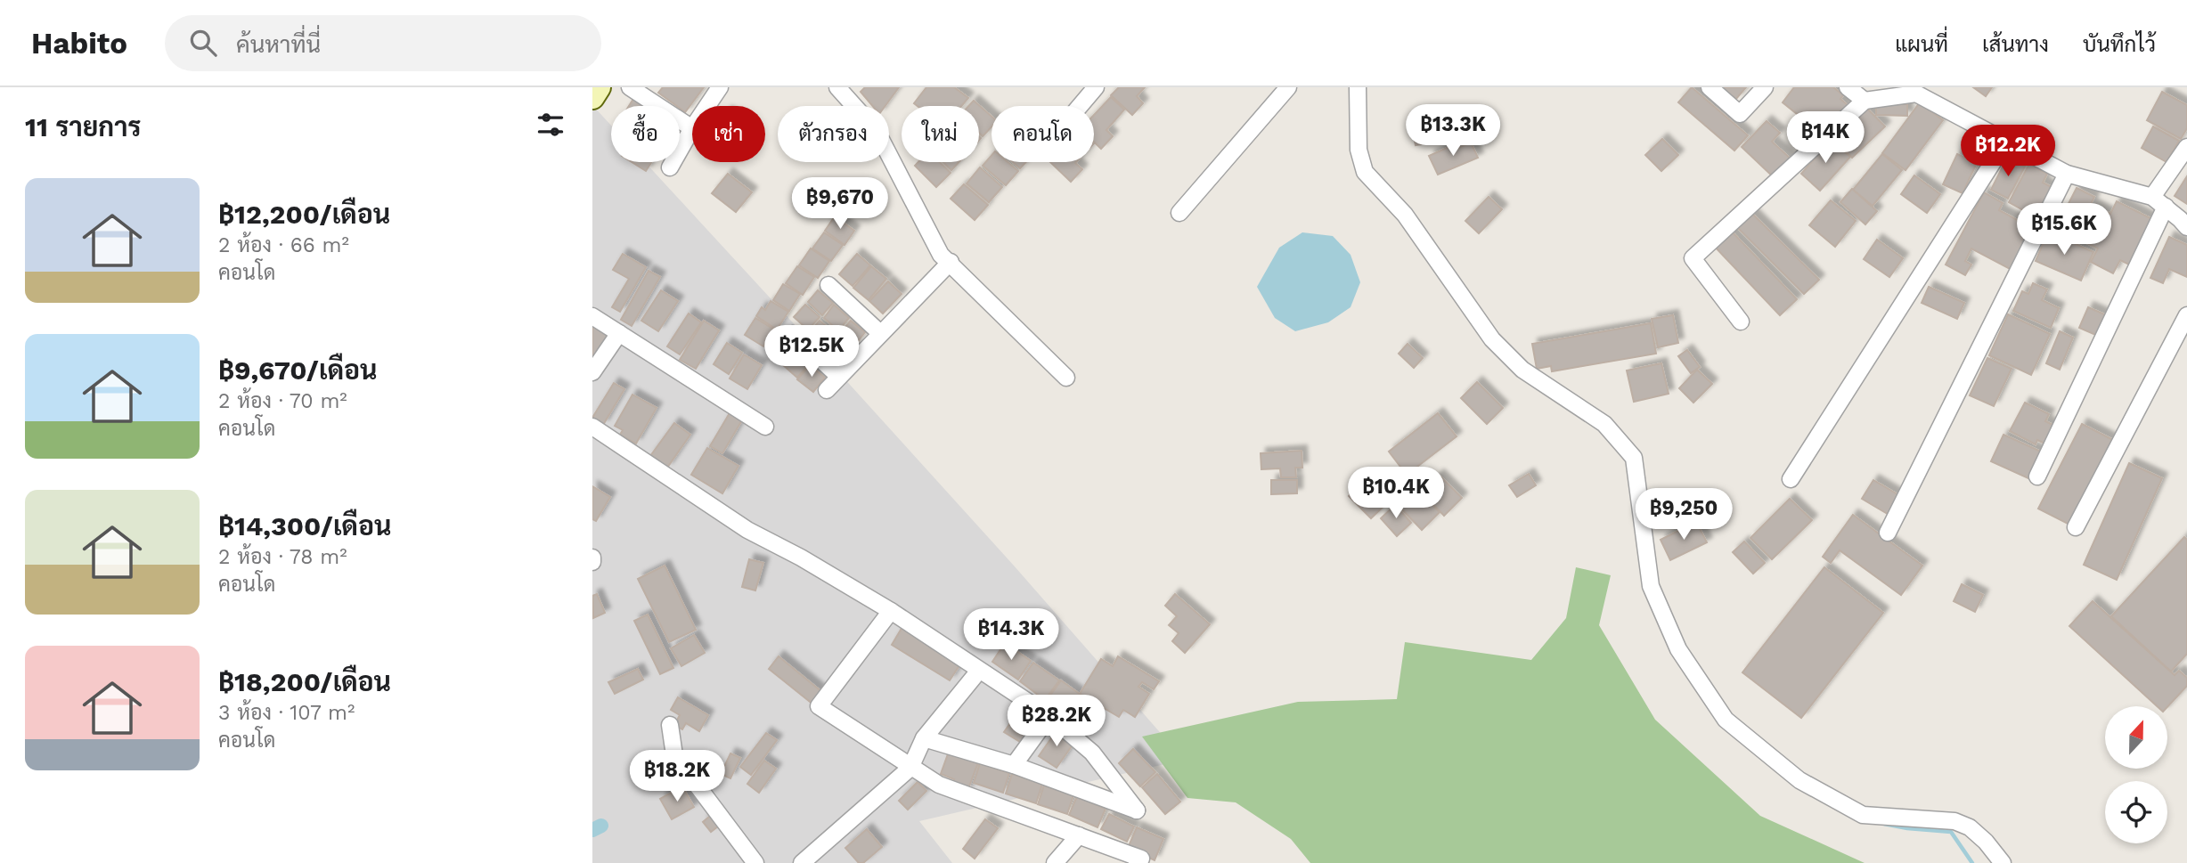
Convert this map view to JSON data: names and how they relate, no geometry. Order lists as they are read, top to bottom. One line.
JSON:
{"north":"top","page":{"header":"Habito","search":"ค้นหาที่นี่","nav":["แผนที่","เส้นทาง","บันทึกไว้"],"heading":"11 รายการ","price":["฿13.3K","฿14K","฿12.2K","฿9,670","฿15.6K","฿12.5K","฿10.4K","฿9,250","฿14.3K","฿28.2K","฿18.2K"],"chip":["ซื้อ","เช่า","ตัวกรอง","ใหม่","คอนโด"],"list":[{"name":"฿12,200/เดือน","note":"2 ห้อง · 66 m² · คอนโด"},{"name":"฿9,670/เดือน","note":"2 ห้อง · 70 m² · คอนโด"},{"name":"฿14,300/เดือน","note":"2 ห้อง · 78 m² · คอนโด"},{"name":"฿18,200/เดือน","note":"3 ห้อง · 107 m² · คอนโด"}]}}
